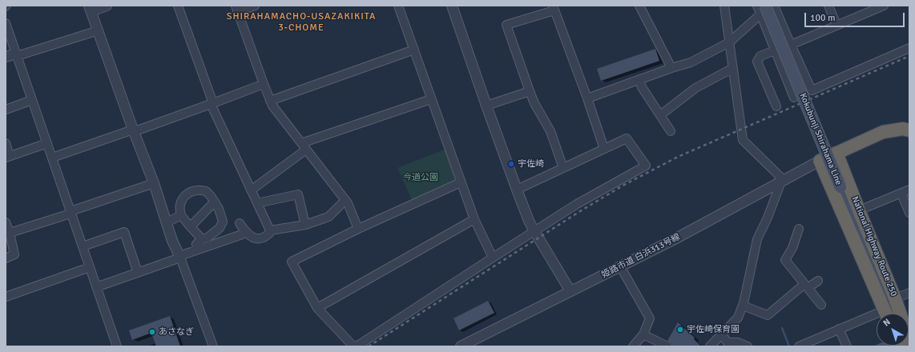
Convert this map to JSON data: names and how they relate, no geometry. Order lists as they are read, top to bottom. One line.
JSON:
{"streets":{"highway":["National Highway Route 250"],"main road":["Kokubunji Shirahama Line"],"street":["姫路市道 白浜313号線"]},"crossings":[["National Highway Route 250","姫路市道 白浜313号線"]],"districts":["SHIRAHAMACHO-USAZAKIKITA 3-CHOME"],"parks":["今道公園"],"places":["宇佐崎","宇佐崎保育園","あさなぎ"],"scale_bar":"100 m","north":"top left"}
